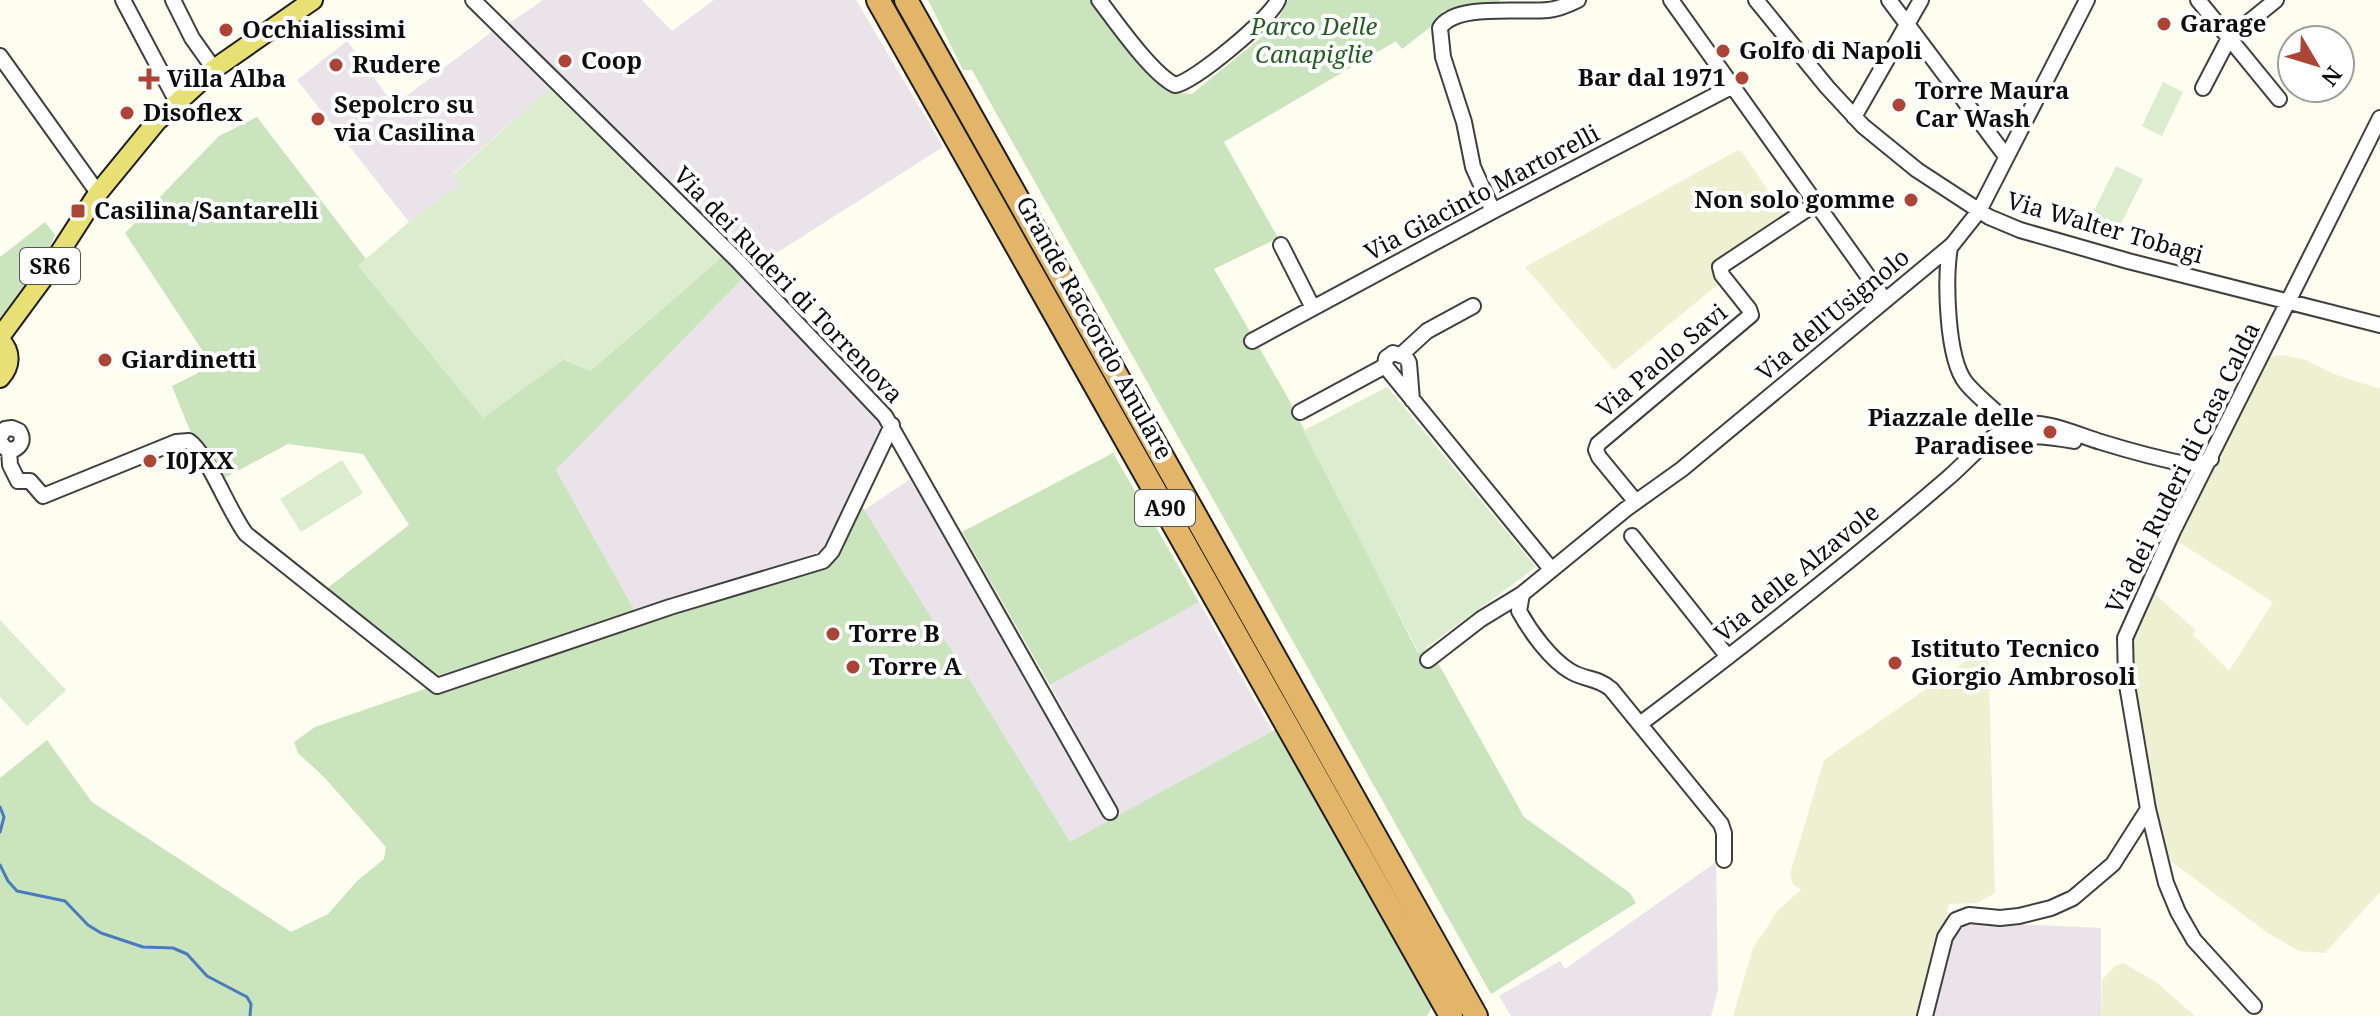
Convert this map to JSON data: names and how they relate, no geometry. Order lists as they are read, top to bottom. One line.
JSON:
{"streets":{"highway":["Grande Raccordo Anulare","A90"],"main road":["SR6"],"street":["Via Giacinto Martorelli","Via Walter Tobagi","Via dei Ruderi di Torrenova","Via dell'Usignolo","Via Paolo Savi","Via dei Ruderi di Casa Calda","Via delle Alzavole"]},"crossings":[["Via Walter Tobagi","Via dell'Usignolo"],["Via Walter Tobagi","Via dei Ruderi di Casa Calda"],["Via dell'Usignolo","Via Paolo Savi"]],"parks":["Parco Delle Canapiglie"],"places":{"other":["Garage","Occhialissimi","Golfo di Napoli","Coop","Rudere","Bar dal 1971","Torre Maura Car Wash","Disoflex","Sepolcro su via Casilina","Non solo gomme","Giardinetti","Piazzale delle Paradisee","I0JXX","Torre B","Istituto Tecnico Giorgio Ambrosoli","Torre A"],"health":["Villa Alba"],"transit":["Casilina/Santarelli"]},"north":"bottom right"}
